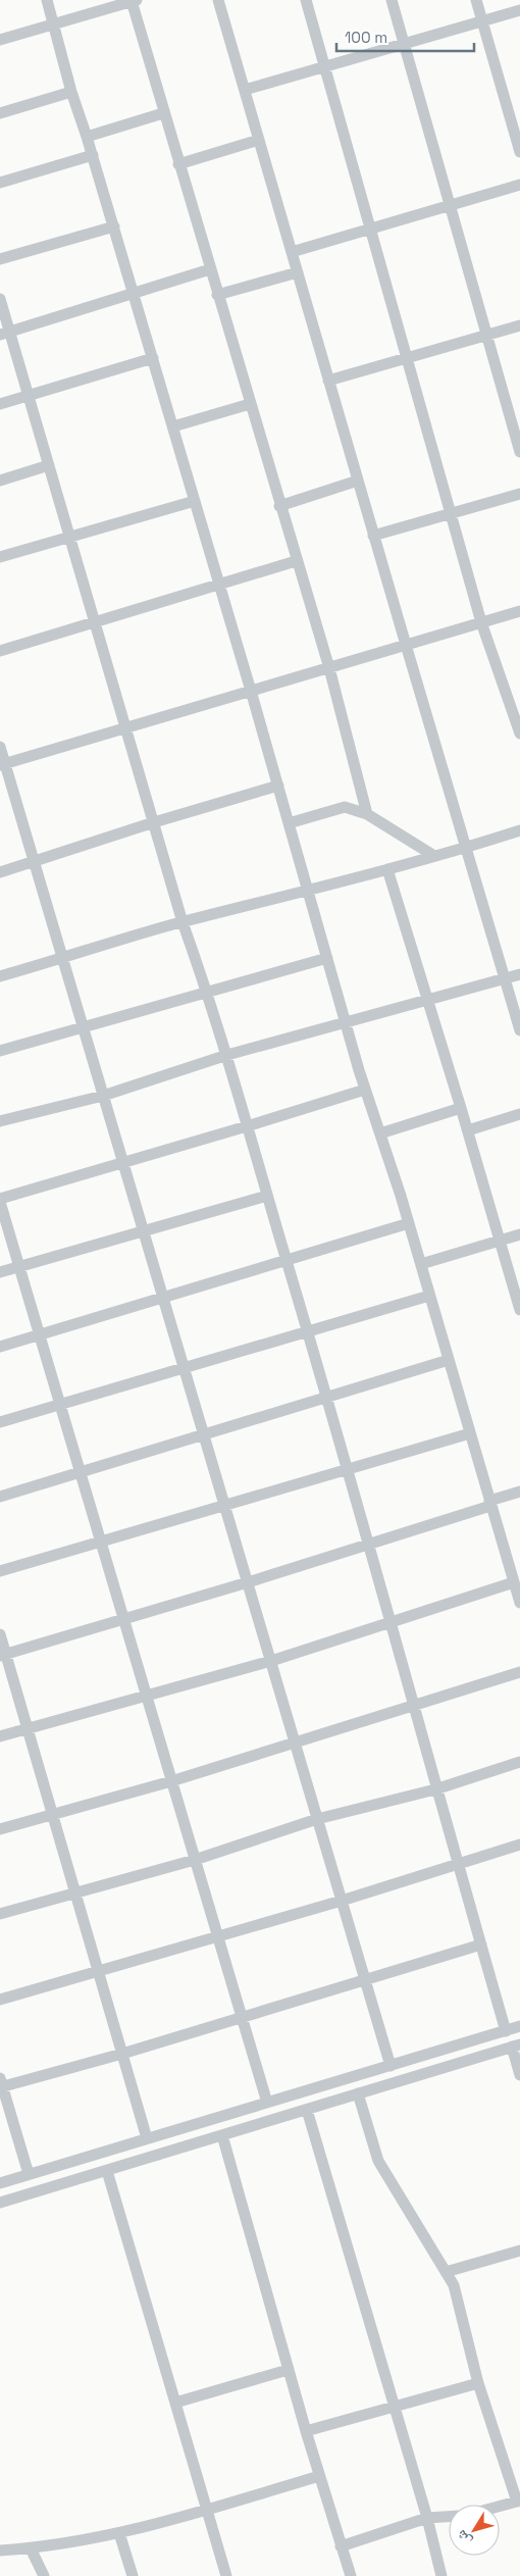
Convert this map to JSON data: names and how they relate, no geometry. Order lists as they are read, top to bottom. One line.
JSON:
{"scale_bar":"100 m","north":"bottom left"}
